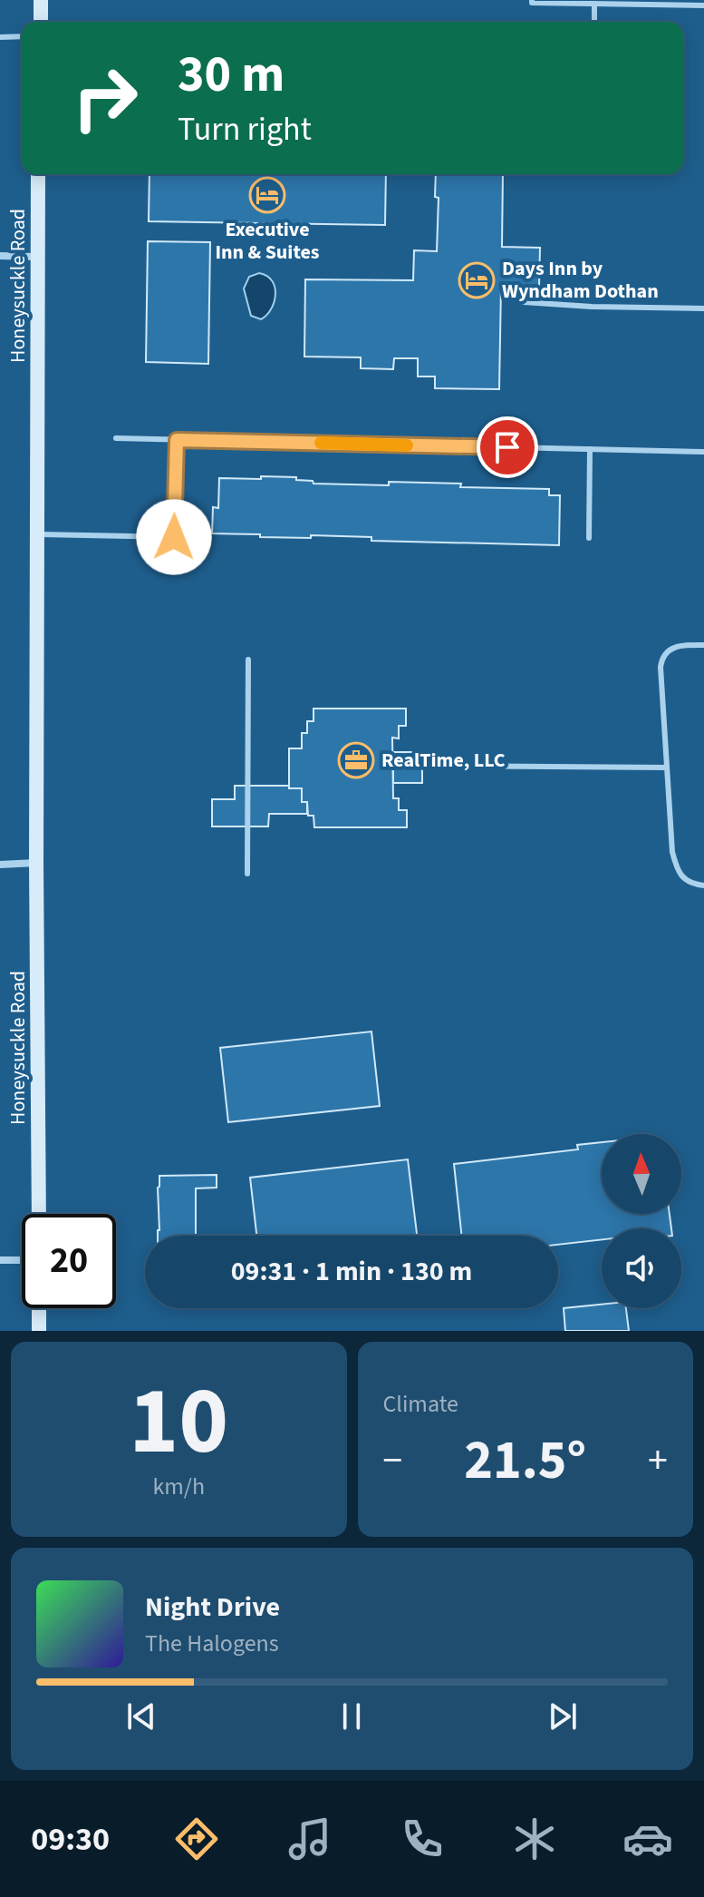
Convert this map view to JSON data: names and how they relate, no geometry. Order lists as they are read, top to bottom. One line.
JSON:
{"streets":{"main road":["Honeysuckle Road"]},"places":{"hotel":["Executive Inn & Suites","Days Inn by Wyndham Dothan"],"office":["RealTime, LLC"]},"north":"top","page":{"turn":["30 m","Turn right"],"limit":"20","trip":"09:31 · 1 min · 130 m","tile":[["10","km/h"],"Climate"],"heat":["−","21.5°","+"],"song":["Night Drive","The Halogens"],"tabs":"09:30"}}
